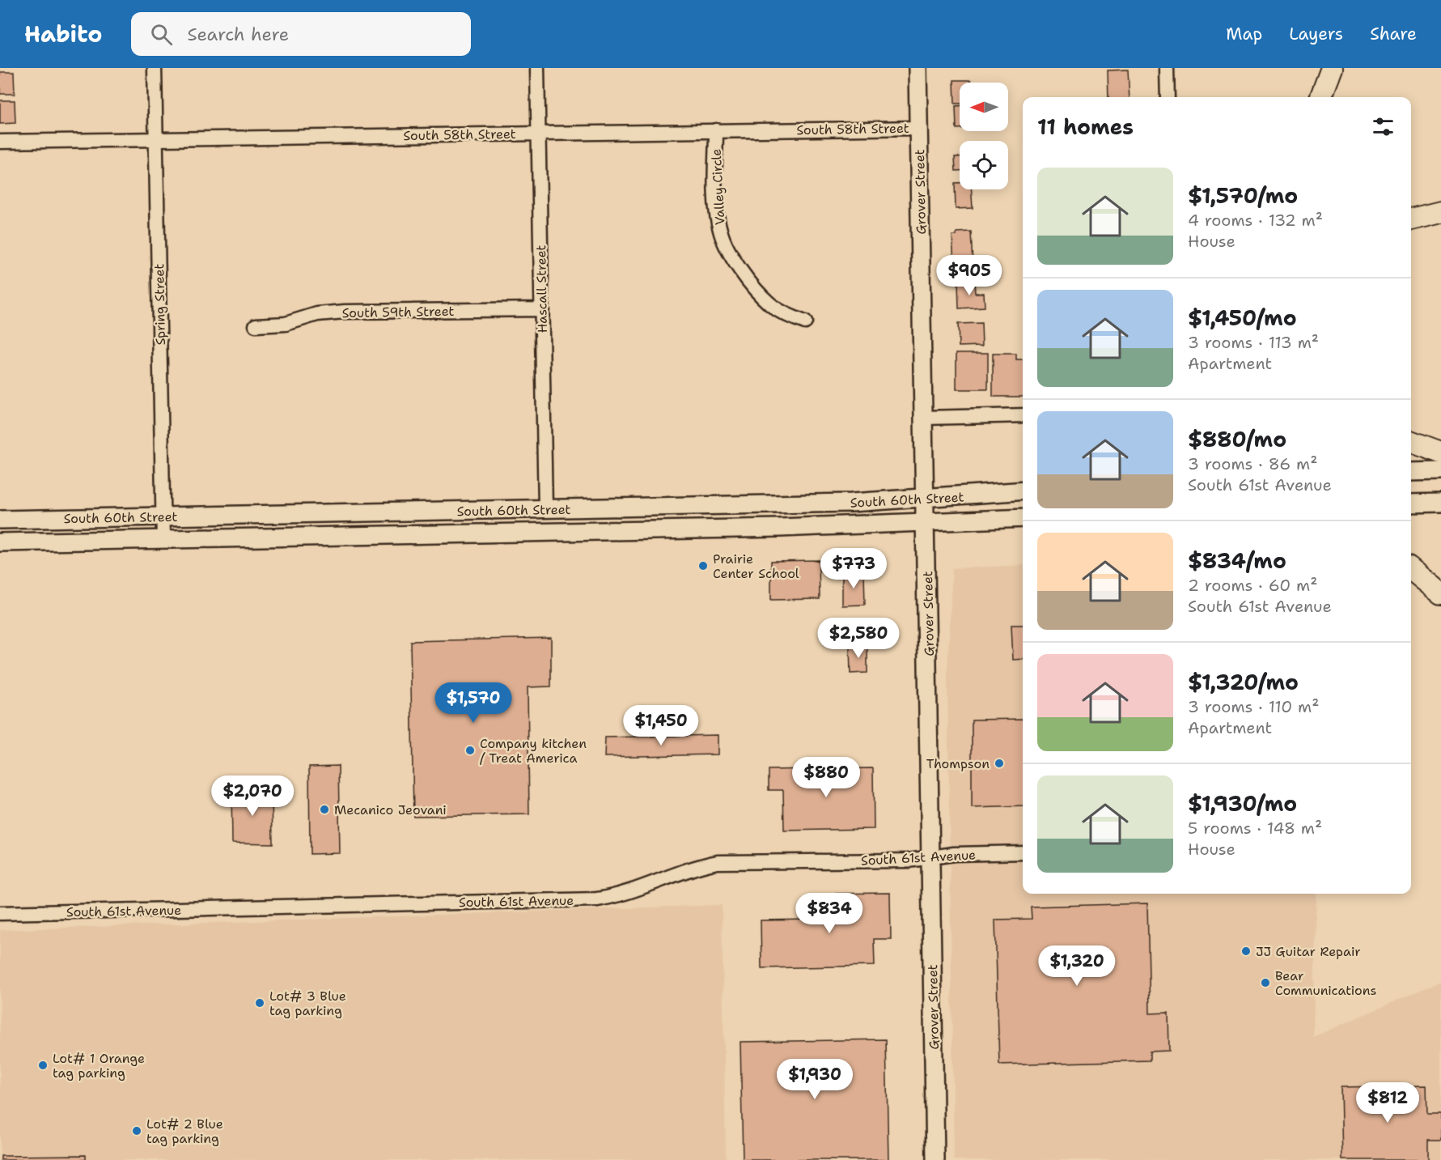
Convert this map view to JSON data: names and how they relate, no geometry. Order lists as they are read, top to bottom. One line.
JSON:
{"streets":{"main road":["Grover Street","South 60th Street"],"street":["South 58th Street","Valley Circle","Hascall Street","Spring Street","South 59th Street","South 61st Avenue"]},"crossings":[["South 58th Street","Valley Circle"],["South 58th Street","Grover Street"],["South 58th Street","Hascall Street"],["South 58th Street","Spring Street"],["Grover Street","South 60th Street"],["Grover Street","South 61st Avenue"],["Hascall Street","South 59th Street"],["Hascall Street","South 60th Street"],["Spring Street","South 60th Street"]],"places":["Prairie Center School","Company kitchen / Treat America","Thompson","Mecanico Jeovani","JJ Guitar Repair","Bear Communications","Lot# 3 Blue tag parking","Lot# 1 Orange tag parking","Lot# 2 Blue tag parking"],"north":"left","page":{"header":"Habito","search":"Search here","nav":["Map","Layers","Share"],"heading":"11 homes","list":[{"name":"$1,570/mo","note":"4 rooms · 132 m² · House"},{"name":"$1,450/mo","note":"3 rooms · 113 m² · Apartment"},{"name":"$880/mo","note":"3 rooms · 86 m² · South 61st Avenue"},{"name":"$834/mo","note":"2 rooms · 60 m² · South 61st Avenue"},{"name":"$1,320/mo","note":"3 rooms · 110 m² · Apartment"},{"name":"$1,930/mo","note":"5 rooms · 148 m² · House"}],"price":["$905","$773","$2,580","$1,570","$1,450","$880","$2,070","$834","$1,320","$1,930","$812"]}}
